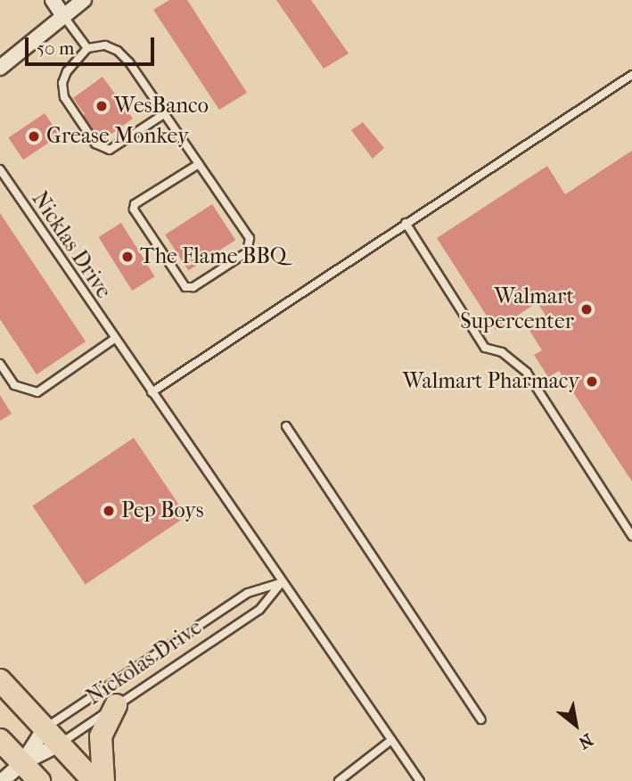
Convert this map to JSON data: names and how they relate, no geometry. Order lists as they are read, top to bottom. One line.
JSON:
{"streets":{"street":["Nickolas Drive"],"lane":["Nicklas Drive"]},"places":["WesBanco","Grease Monkey","The Flame BBQ","Walmart Supercenter","Walmart Pharmacy","Pep Boys"],"scale_bar":"50 m","north":"bottom right"}
